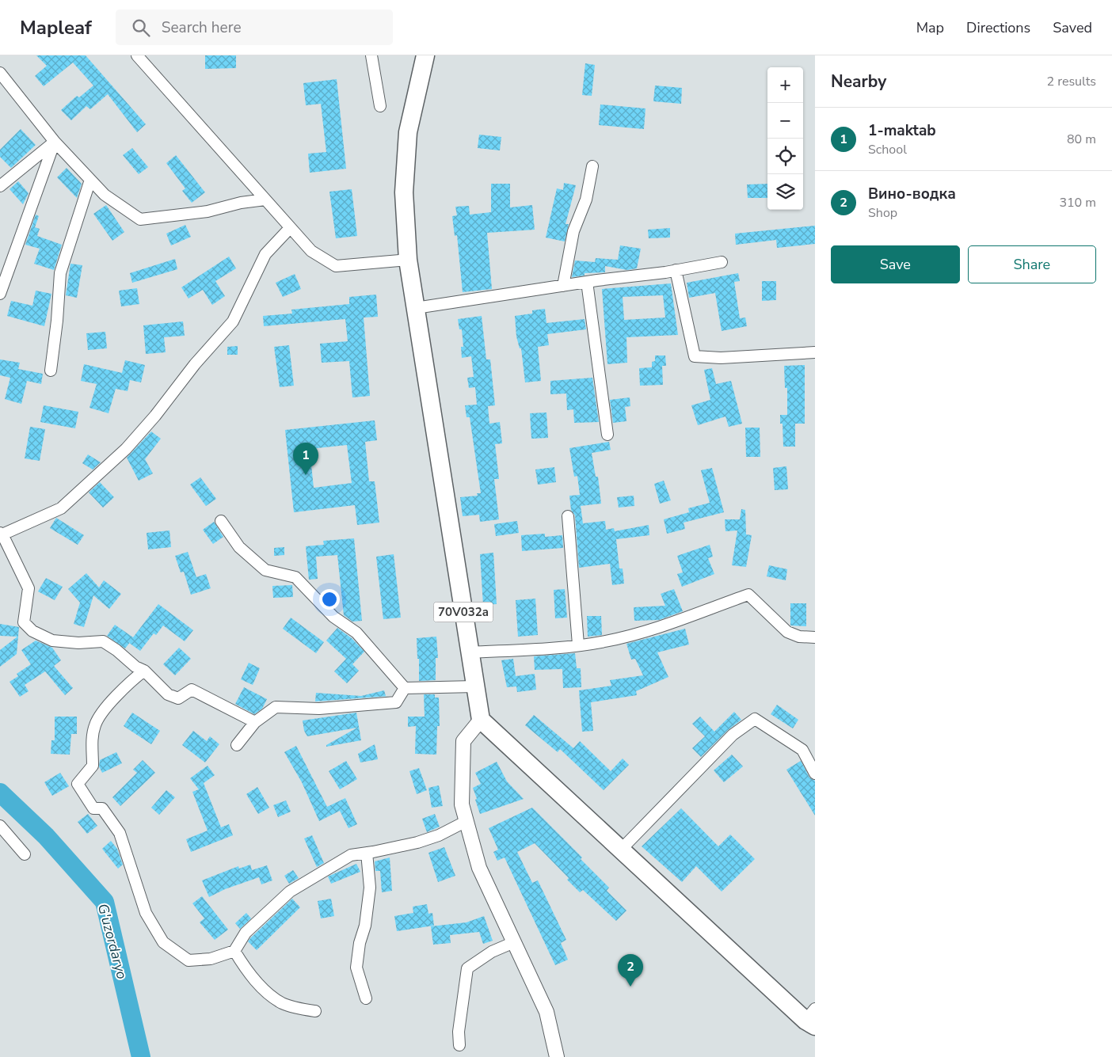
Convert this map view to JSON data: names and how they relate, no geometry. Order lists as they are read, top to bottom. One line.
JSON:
{"streets":{"main road":["70V032a"]},"water":["G'uzordaryo"],"page":{"header":"Mapleaf","search":"Search here","nav":["Map","Directions","Saved"],"heading":["Nearby","2 results"],"map_buttons":["+","−"],"list":[{"mark":"1","name":"1-maktab","note":"School","value":"80 m"},{"mark":"2","name":"Вино-водка","note":"Shop","value":"310 m"}],"buttons":["Save","Share"],"pins":["1","2"]}}
